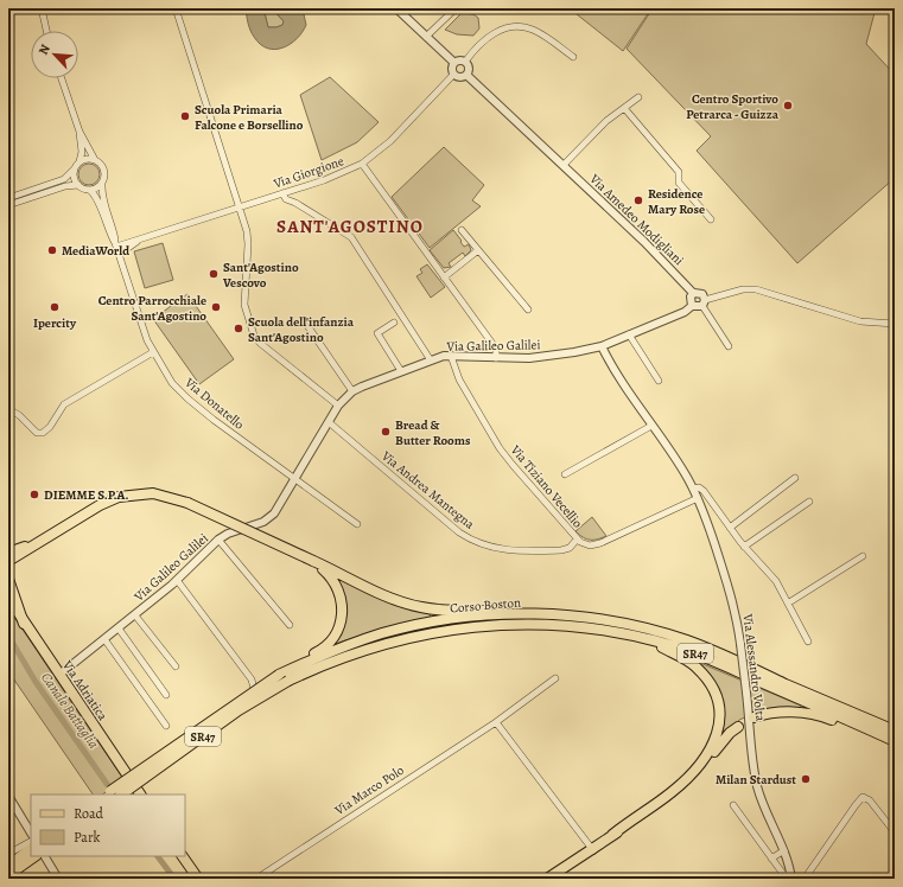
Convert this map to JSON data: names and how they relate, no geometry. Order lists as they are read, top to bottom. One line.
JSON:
{"streets":{"main road":["Corso Boston","SR47","Via Adriatica"],"street":["Via Giorgione","Via Amedeo Modigliani","Via Galileo Galilei","Via Donatello","Via Tiziano Vecellio","Via Andrea Mantegna","Via Alessandro Volta","Via Marco Polo"]},"crossings":[["Via Giorgione","Via Amedeo Modigliani"],["Via Giorgione","Via Donatello"],["Via Galileo Galilei","Via Donatello"],["Via Galileo Galilei","Via Tiziano Vecellio"],["Via Galileo Galilei","Via Andrea Mantegna"],["Via Galileo Galilei","Via Alessandro Volta"],["Via Galileo Galilei","Via Adriatica"],["Via Tiziano Vecellio","Via Andrea Mantegna"],["Via Tiziano Vecellio","Via Alessandro Volta"],["Corso Boston","SR47"],["SR47","Via Adriatica"]],"districts":["SANT'AGOSTINO"],"water":["Canale Battaglia"],"places":["Centro Sportivo Petrarca - Guizza","Scuola Primaria Falcone e Borsellino","Residence Mary Rose","MediaWorld","Sant'Agostino Vescovo","Ipercity","Centro Parrocchiale Sant'Agostino","Scuola dell'infanzia Sant'Agostino","Bread & Butter Rooms","DIEMME S.P.A.","Milan Stardust"],"legend":["Road","Park"],"north":"top left"}
